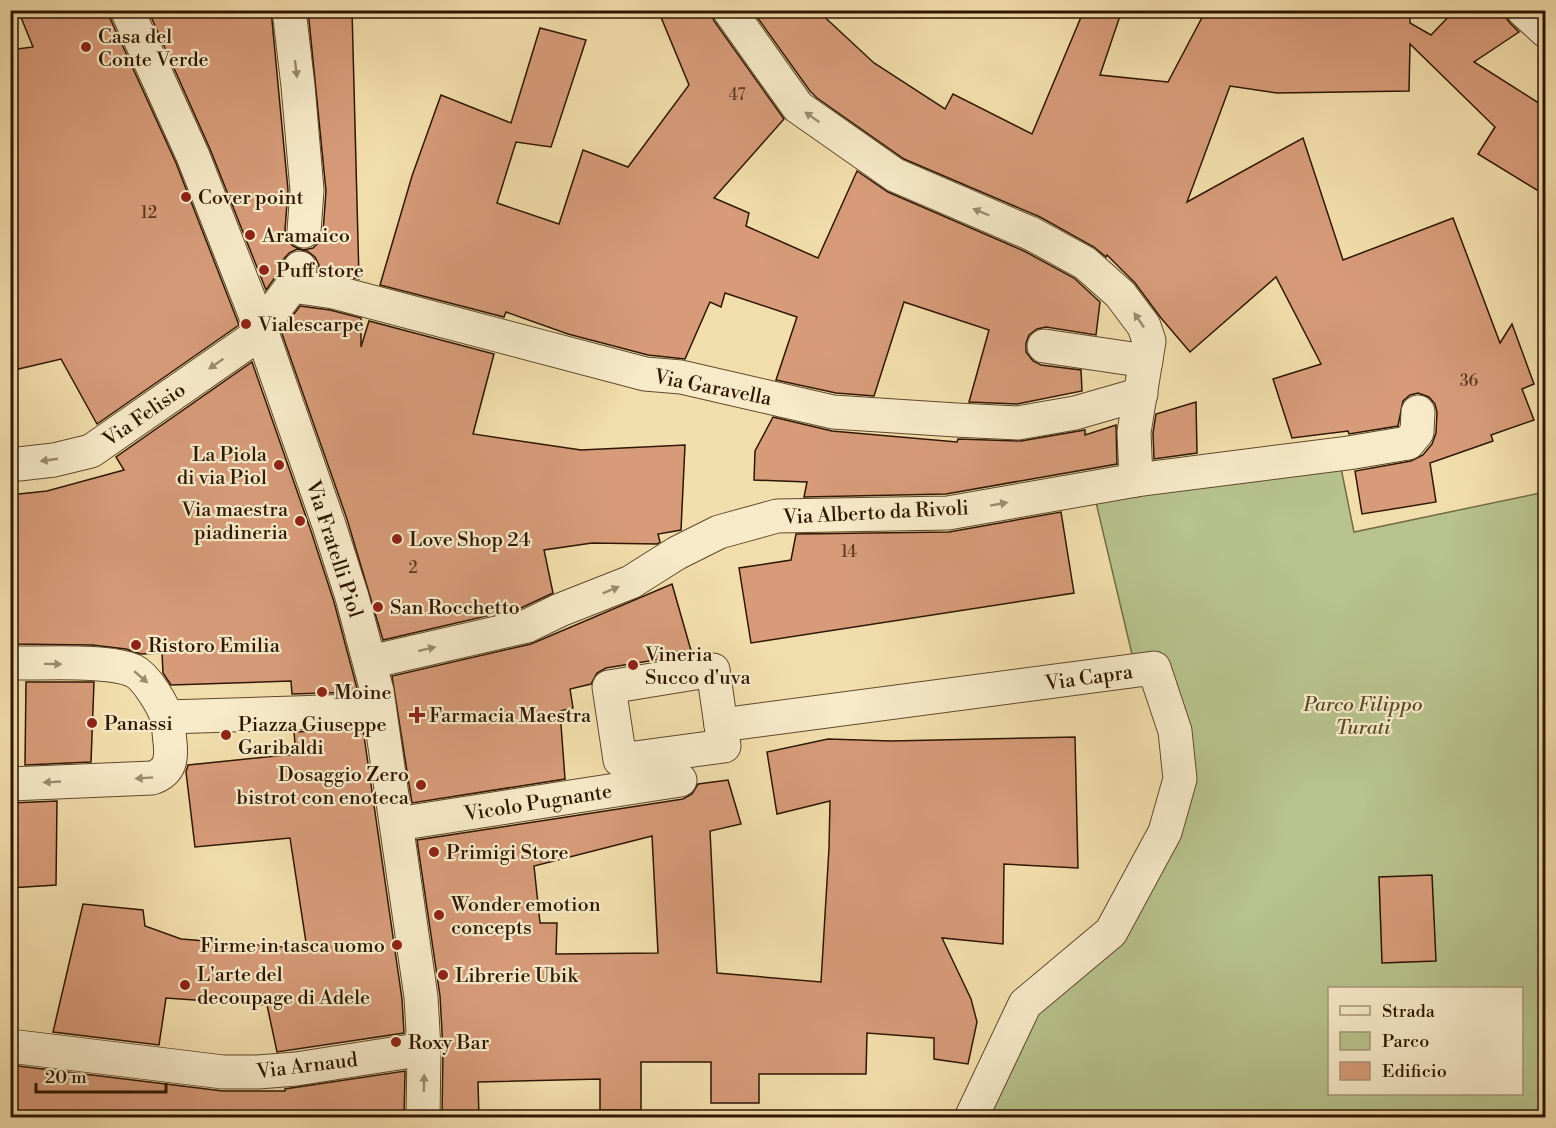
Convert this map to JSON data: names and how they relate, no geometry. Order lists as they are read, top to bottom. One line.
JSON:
{"streets":{"street":["Via Garavella","Via Felisio","Via Alberto da Rivoli","Via Fratelli Piol","Via Capra","Vicolo Pugnante","Via Arnaud"]},"crossings":[["Via Garavella","Via Felisio"],["Via Felisio","Via Fratelli Piol"],["Via Alberto da Rivoli","Via Fratelli Piol"],["Via Fratelli Piol","Vicolo Pugnante"],["Via Fratelli Piol","Via Arnaud"]],"one_way":["Via Felisio","Via Alberto da Rivoli"],"parks":["Parco Filippo Turati"],"places":{"other":["Casa del Conte Verde","Cover point","Aramaico","Puff store","Vialescarpe","La Piola di via Piol","Via maestra piadineria","Love Shop 24","San Rocchetto","Ristoro Emilia","Vineria Succo d'uva","Moine","Panassi","Piazza Giuseppe Garibaldi","Dosaggio Zero bistrot con enoteca","Primigi Store","Wonder emotion concepts","Firme in tasca uomo","Librerie Ubik","L'arte del decoupage di Adele","Roxy Bar"],"health":["Farmacia Maestra"]},"house_numbers":["47","12","36","14","2"],"legend":["Strada","Parco","Edificio"],"scale_bar":"20 m"}
